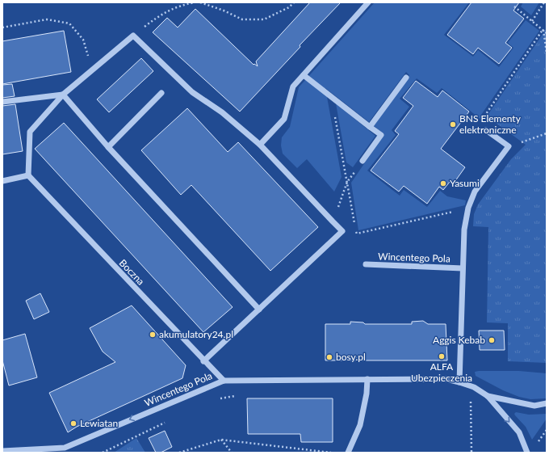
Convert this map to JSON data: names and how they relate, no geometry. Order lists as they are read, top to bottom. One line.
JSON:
{"streets":{"street":["Wincentego Pola","Boczna"]},"crossings":[["Wincentego Pola","Boczna"]],"places":["BNS Elementy elektroniczne","Yasumi","akumulatory24.pl","Aggis Kebab","ALFA Ubezpieczenia","bosy.pl","Lewiatan"]}
